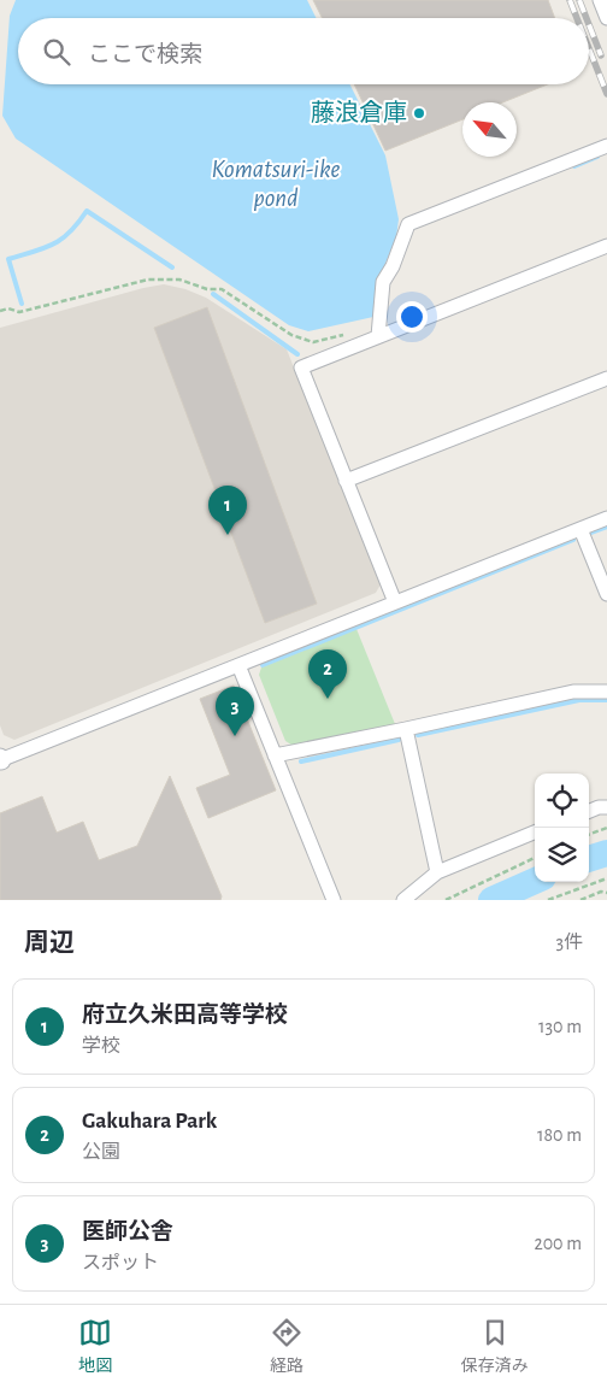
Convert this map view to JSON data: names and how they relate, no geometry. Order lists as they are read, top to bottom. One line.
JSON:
{"water":["Komatsuri-ike pond"],"places":["藤浪倉庫"],"north":"top left","page":{"search":"ここで検索","pins":["1","2","3"],"heading":["周辺","3件"],"list":[{"mark":"1","name":"府立久米田高等学校","note":"学校","value":"130 m"},{"mark":"2","name":"Gakuhara Park","note":"公園","value":"180 m"},{"mark":"3","name":"医師公舎","note":"スポット","value":"200 m"}],"nav":["地図","経路","保存済み"]}}
